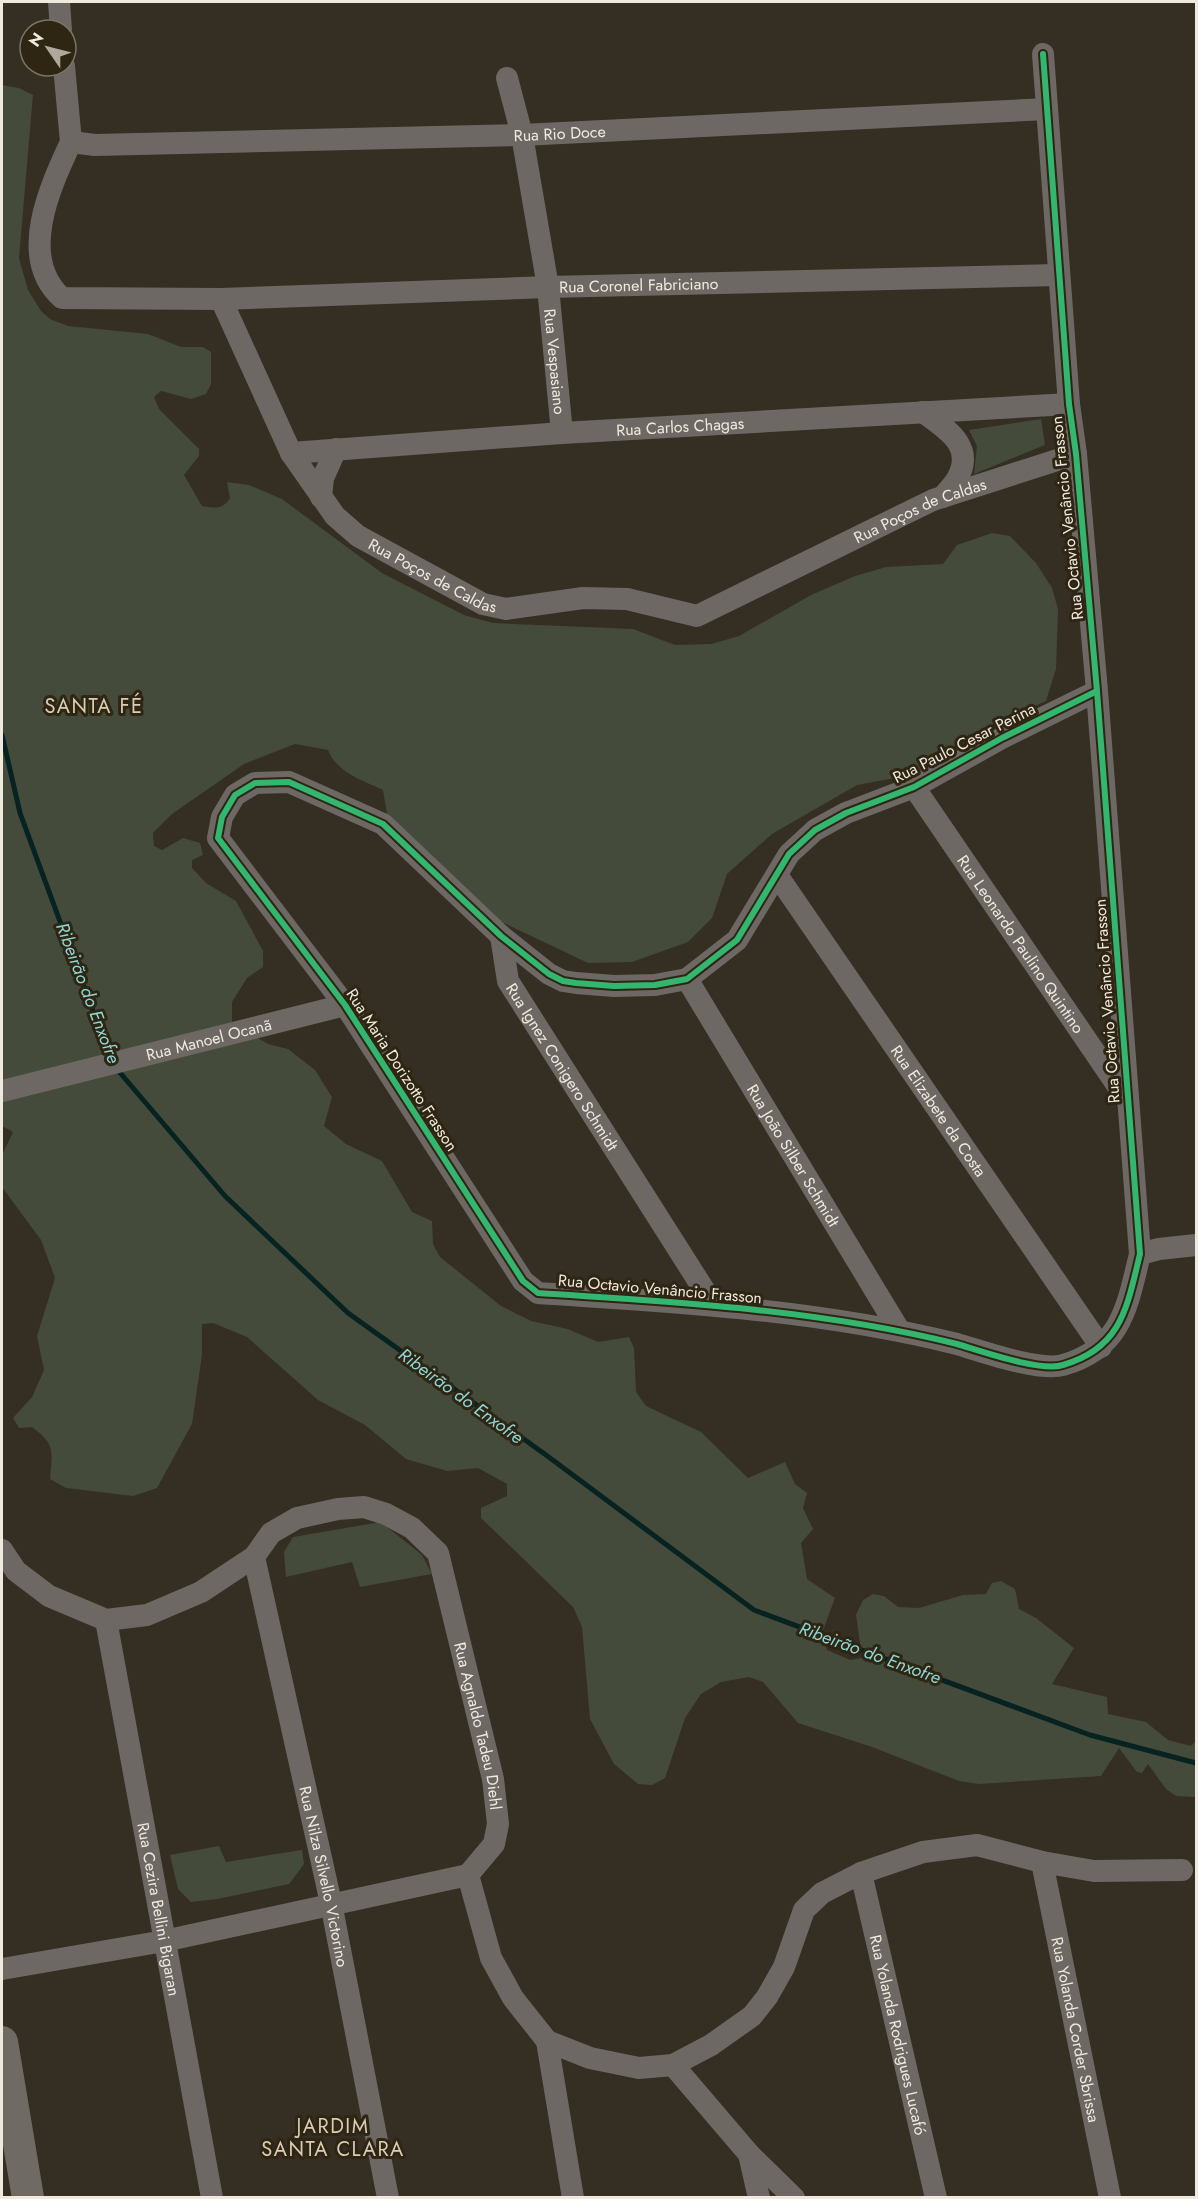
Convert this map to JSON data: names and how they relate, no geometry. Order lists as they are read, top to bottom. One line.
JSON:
{"streets":{"street":["Rua Rio Doce","Rua Coronel Fabriciano","Rua Vespasiano","Rua Carlos Chagas","Rua Poços de Caldas","Rua Octavio Venâncio Frasson","Rua Paulo Cesar Perina","Rua Leonardo Paulino Quintino","Rua Manoel Ocanã","Rua Ignez Conigero Schmidt","Rua Maria Dorizotto Frasson","Rua Elizabete da Costa","Rua João Silber Schmidt","Rua Agnaldo Tadeu Diehl","Rua Nilza Silvello Victorino","Rua Cezira Bellini Bigaran","Rua Yolanda Corder Sbrissa","Rua Yolanda Rodrigues Lucafó"]},"crossings":[["Rua Rio Doce","Rua Vespasiano"],["Rua Rio Doce","Rua Octavio Venâncio Frasson"],["Rua Coronel Fabriciano","Rua Vespasiano"],["Rua Coronel Fabriciano","Rua Poços de Caldas"],["Rua Coronel Fabriciano","Rua Octavio Venâncio Frasson"],["Rua Vespasiano","Rua Carlos Chagas"],["Rua Carlos Chagas","Rua Poços de Caldas"],["Rua Carlos Chagas","Rua Octavio Venâncio Frasson"],["Rua Poços de Caldas","Rua Octavio Venâncio Frasson"],["Rua Octavio Venâncio Frasson","Rua Paulo Cesar Perina"],["Rua Octavio Venâncio Frasson","Rua Leonardo Paulino Quintino"],["Rua Octavio Venâncio Frasson","Rua Ignez Conigero Schmidt"],["Rua Octavio Venâncio Frasson","Rua Maria Dorizotto Frasson"],["Rua Octavio Venâncio Frasson","Rua Elizabete da Costa"],["Rua Octavio Venâncio Frasson","Rua João Silber Schmidt"],["Rua Paulo Cesar Perina","Rua Leonardo Paulino Quintino"],["Rua Paulo Cesar Perina","Rua Ignez Conigero Schmidt"],["Rua Paulo Cesar Perina","Rua Maria Dorizotto Frasson"],["Rua Paulo Cesar Perina","Rua Elizabete da Costa"],["Rua Paulo Cesar Perina","Rua João Silber Schmidt"],["Rua Manoel Ocanã","Rua Maria Dorizotto Frasson"],["Rua Ignez Conigero Schmidt","Rua Maria Dorizotto Frasson"],["Rua Agnaldo Tadeu Diehl","Rua Nilza Silvello Victorino"],["Rua Agnaldo Tadeu Diehl","Rua Cezira Bellini Bigaran"]],"districts":["SANTA FÉ","JARDIM SANTA CLARA"],"water":["Ribeirão do Enxofre"],"north":"top left"}
